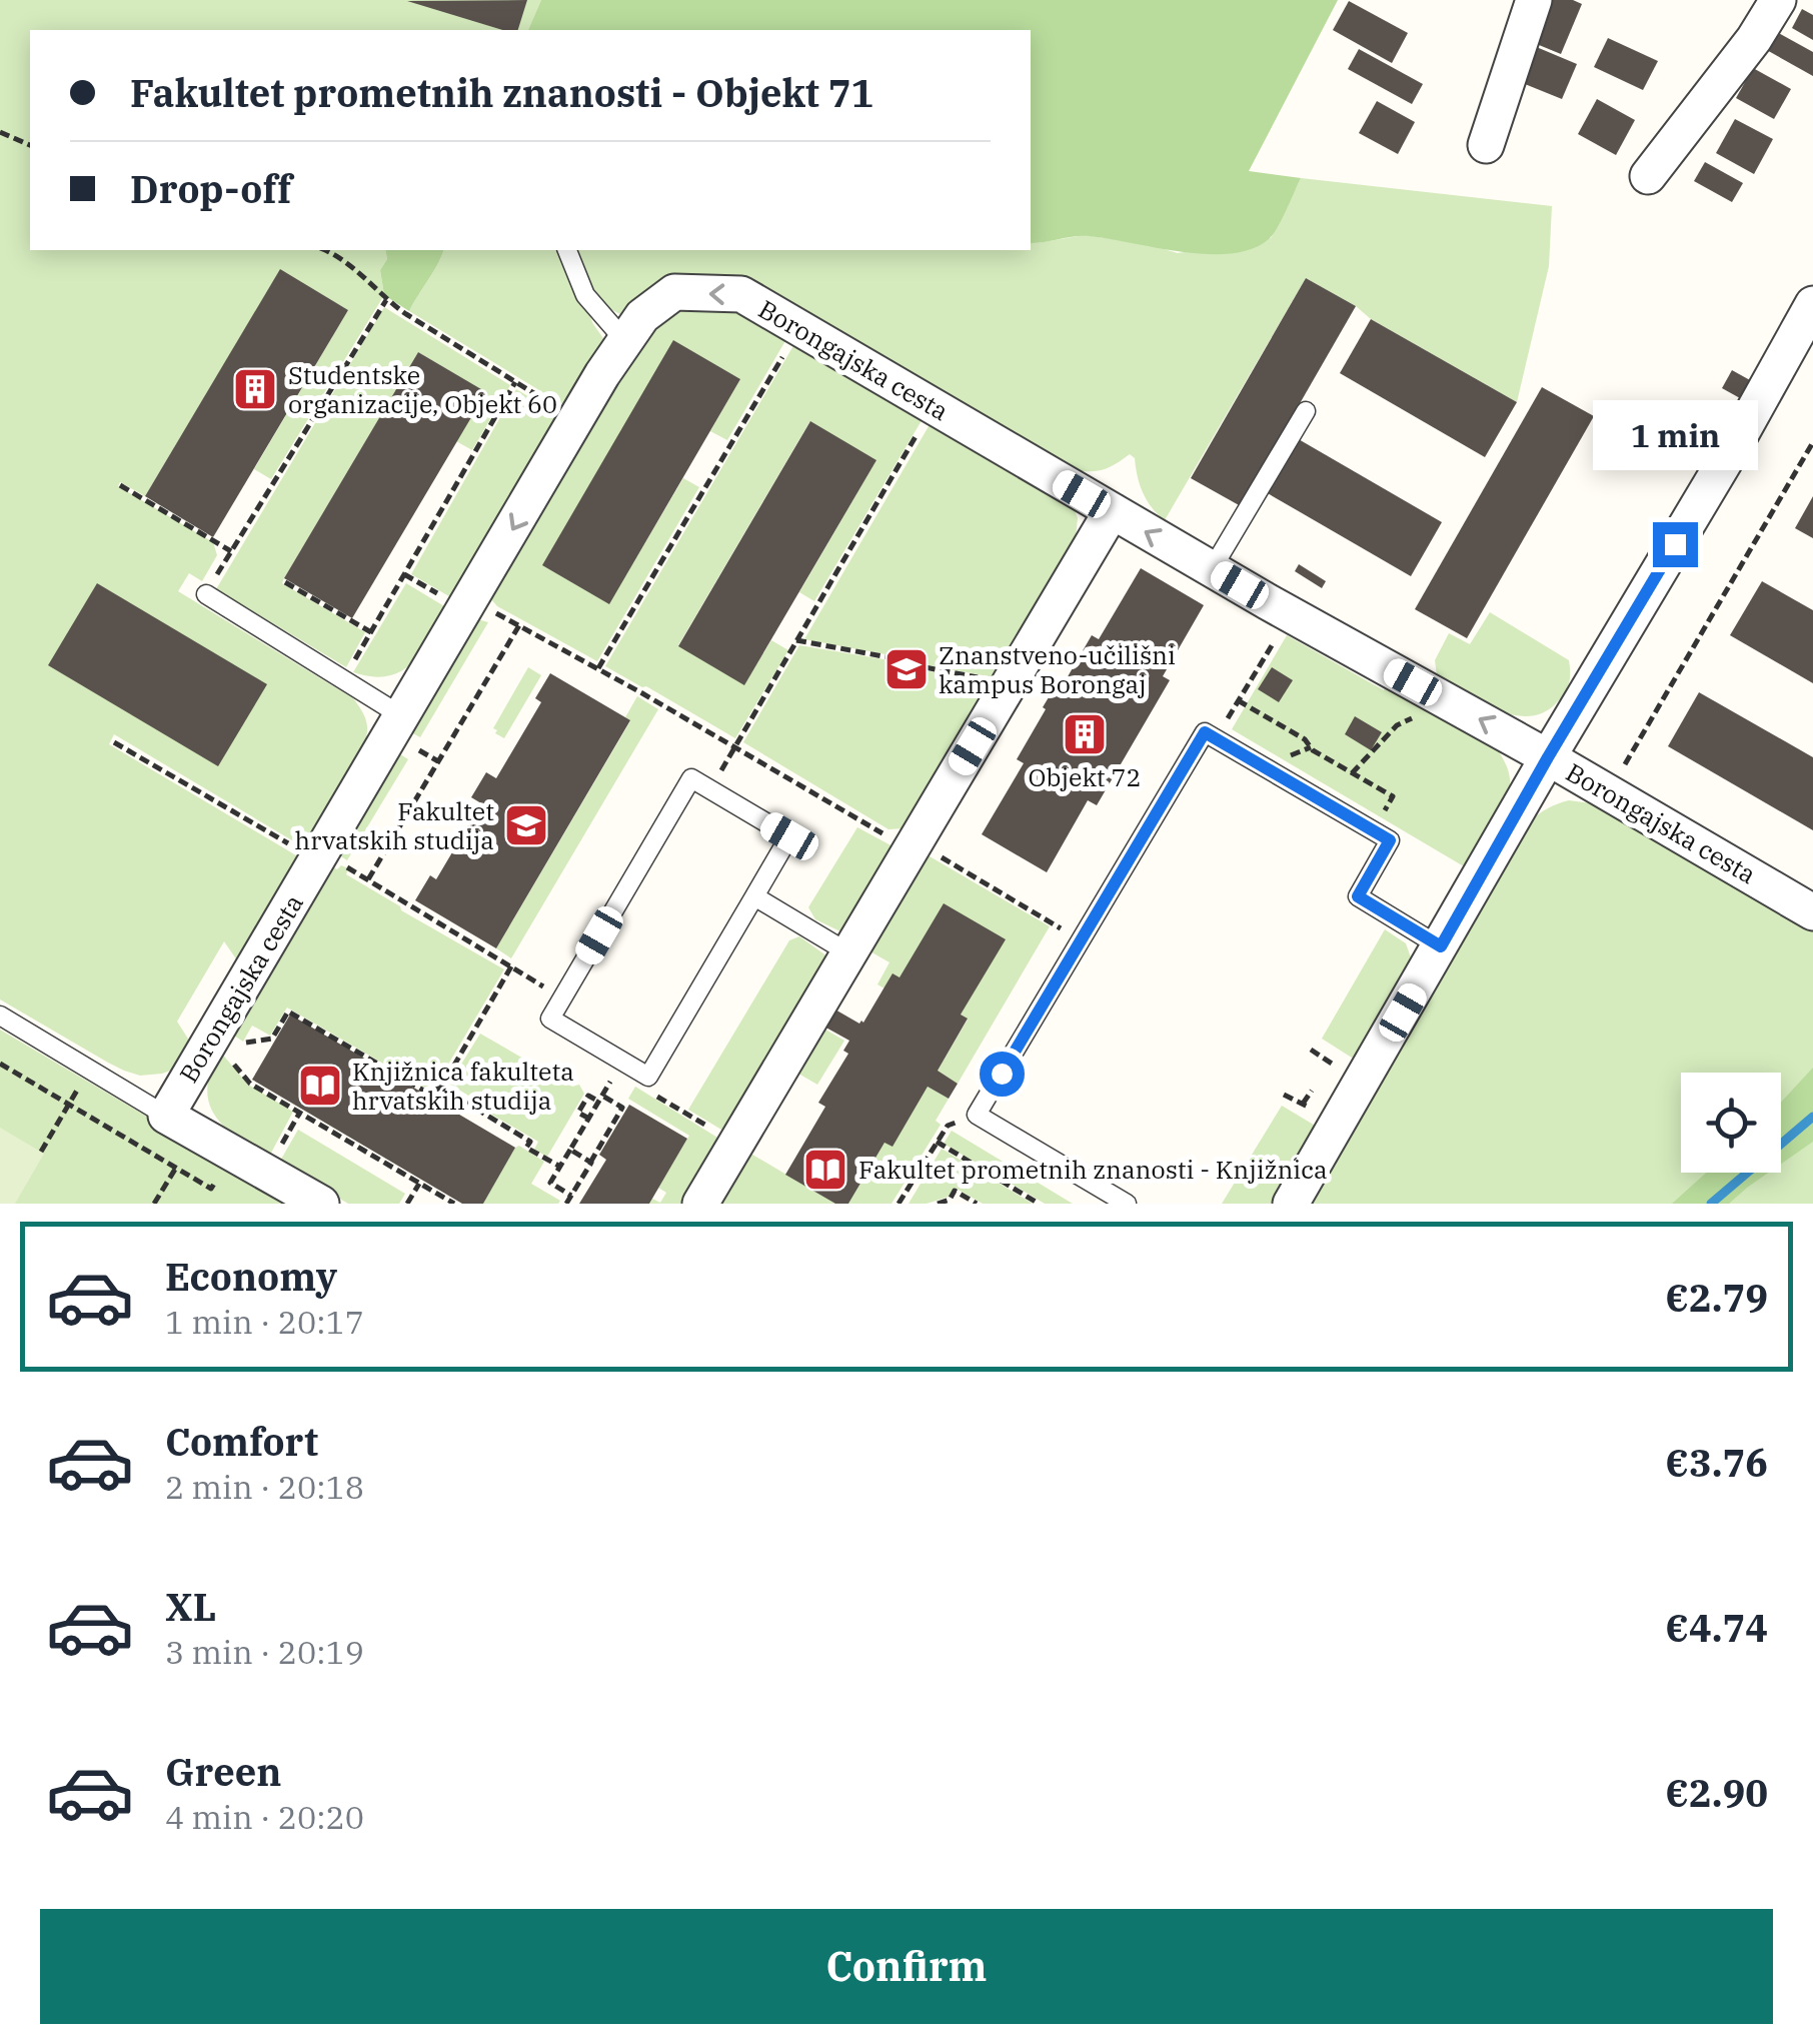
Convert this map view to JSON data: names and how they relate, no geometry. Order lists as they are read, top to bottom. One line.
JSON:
{"streets":{"street":["Borongajska cesta"]},"places":{"building":["Studentske organizacije, Objekt 60","Objekt 72"],"school or university":["Znanstveno-učilišni kampus Borongaj","Fakultet hrvatskih studija"],"library":["Knjižnica fakulteta hrvatskih studija","Fakultet prometnih znanosti - Knjižnica"]},"page":{"banner":["Fakultet prometnih znanosti - Objekt 71","Drop-off"],"bubble":"1 min","list":[{"name":"Economy","note":"1 min · 20:17","value":"€2.79"},{"name":"Comfort","note":"2 min · 20:18","value":"€3.76"},{"name":"XL","note":"3 min · 20:19","value":"€4.74"},{"name":"Green","note":"4 min · 20:20","value":"€2.90"}],"buttons":"Confirm"}}
